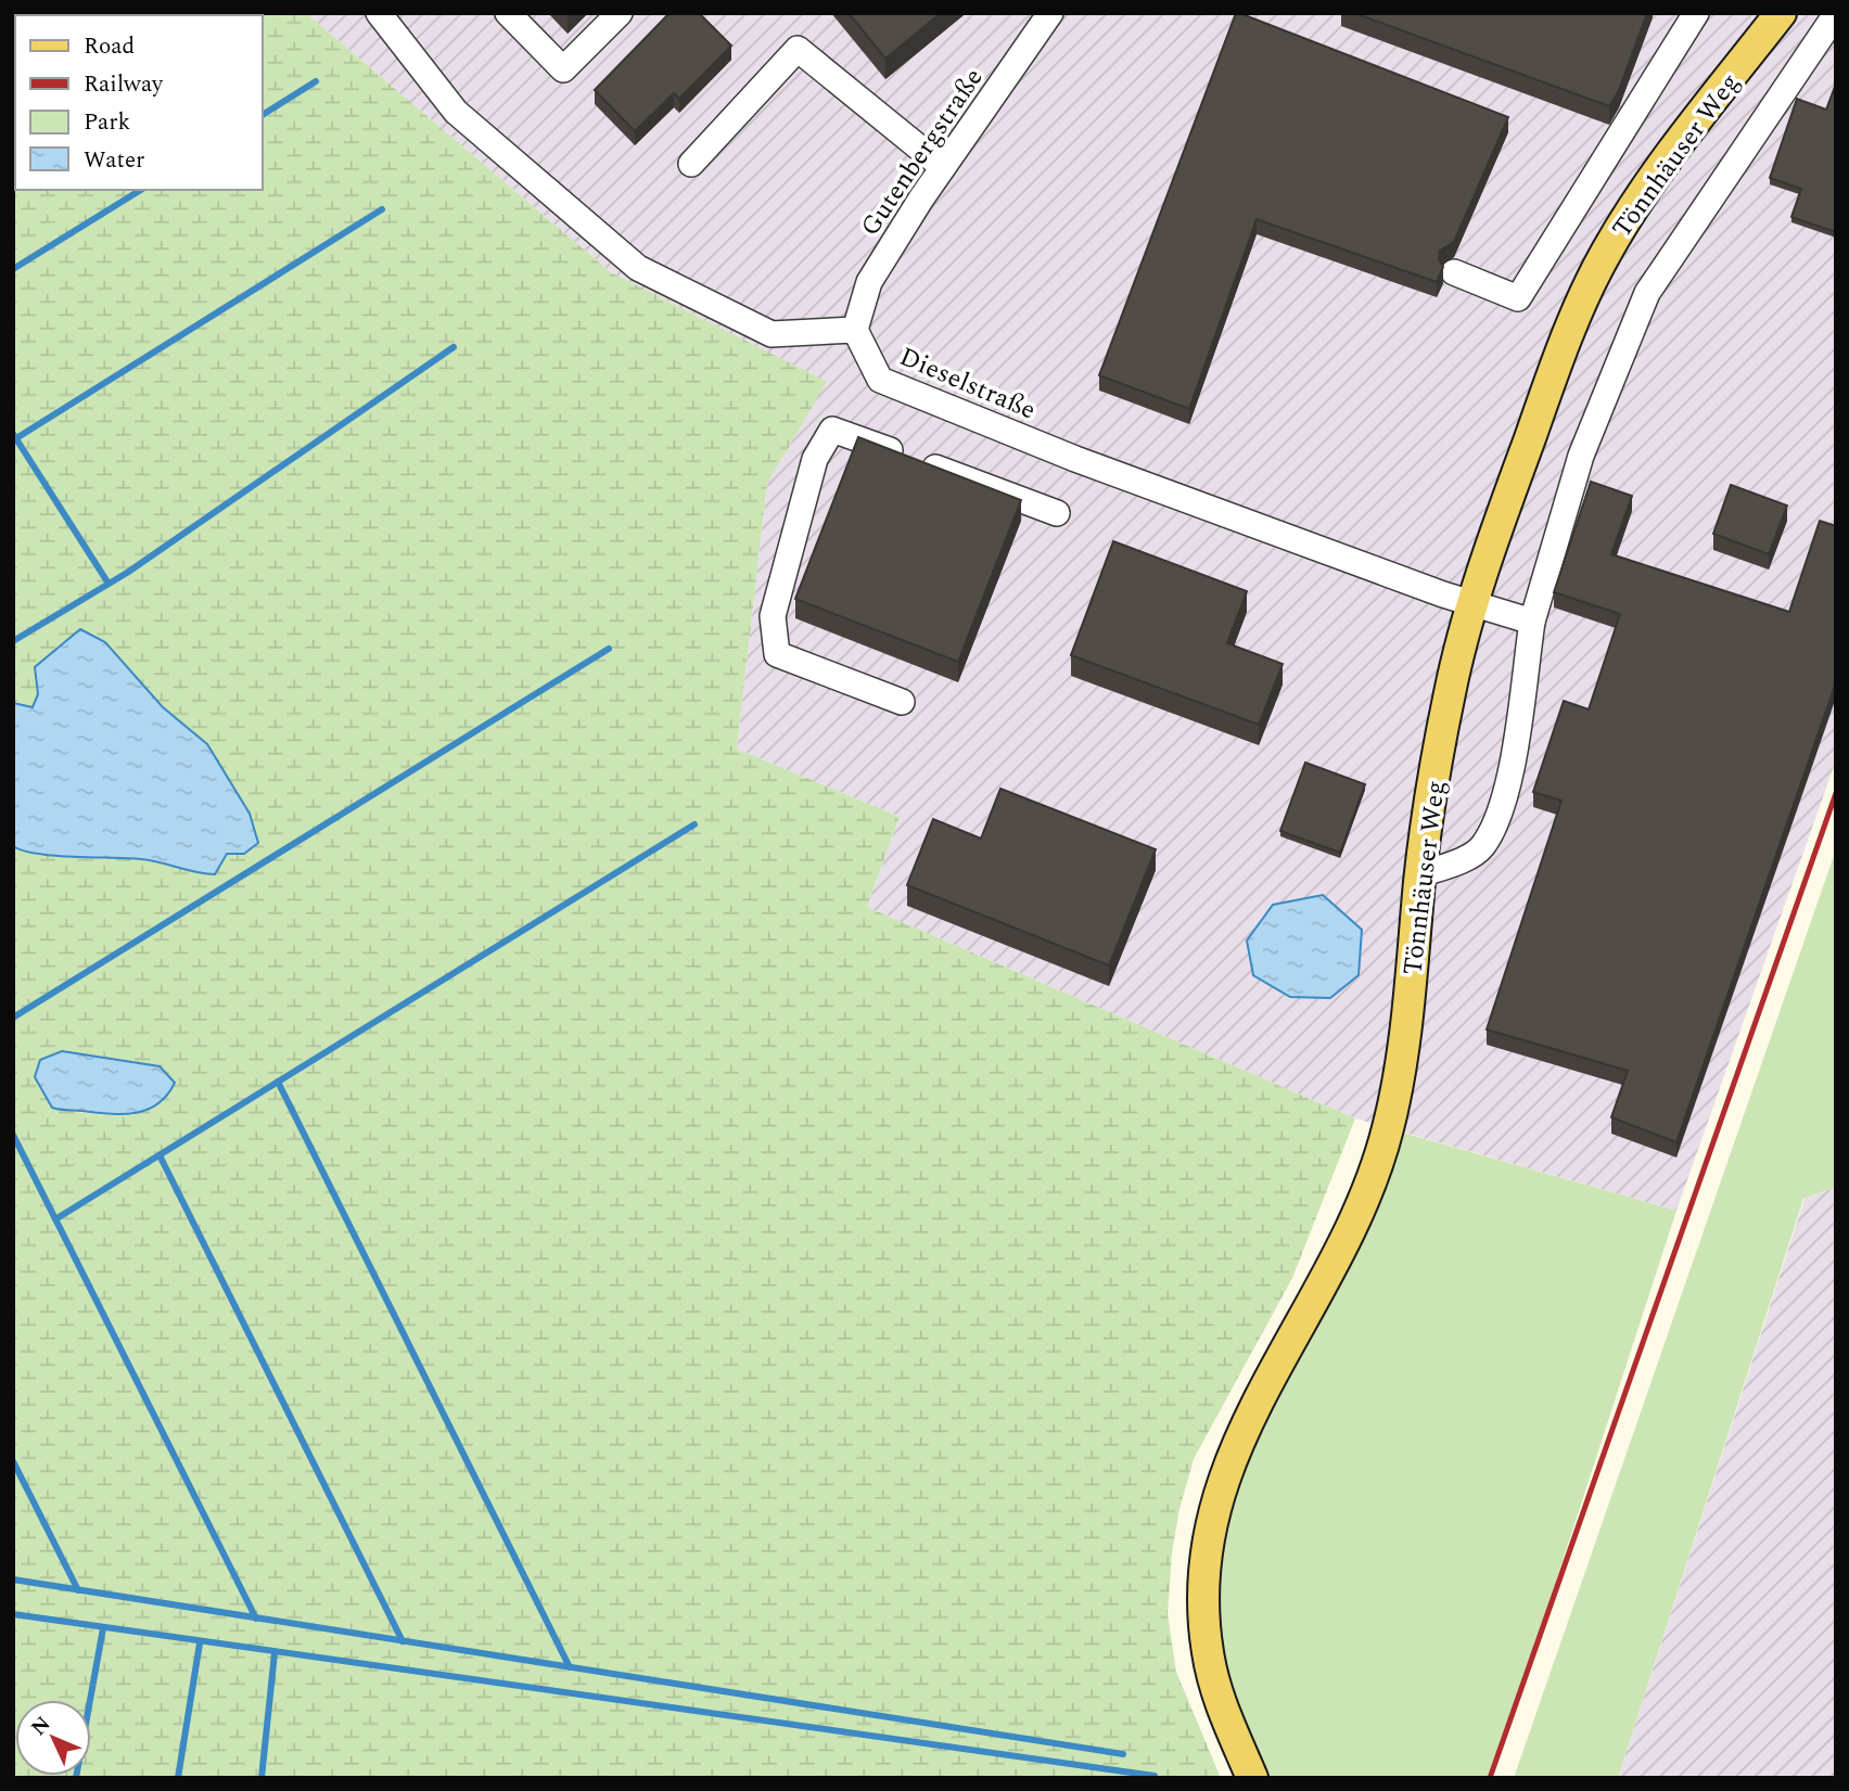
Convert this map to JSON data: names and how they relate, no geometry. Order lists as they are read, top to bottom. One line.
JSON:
{"streets":{"main road":["Tönnhäuser Weg"],"street":["Gutenbergstraße","Dieselstraße"]},"crossings":[["Gutenbergstraße","Dieselstraße"],["Tönnhäuser Weg","Dieselstraße"]],"legend":["Road","Railway","Park","Water"],"north":"top left"}
